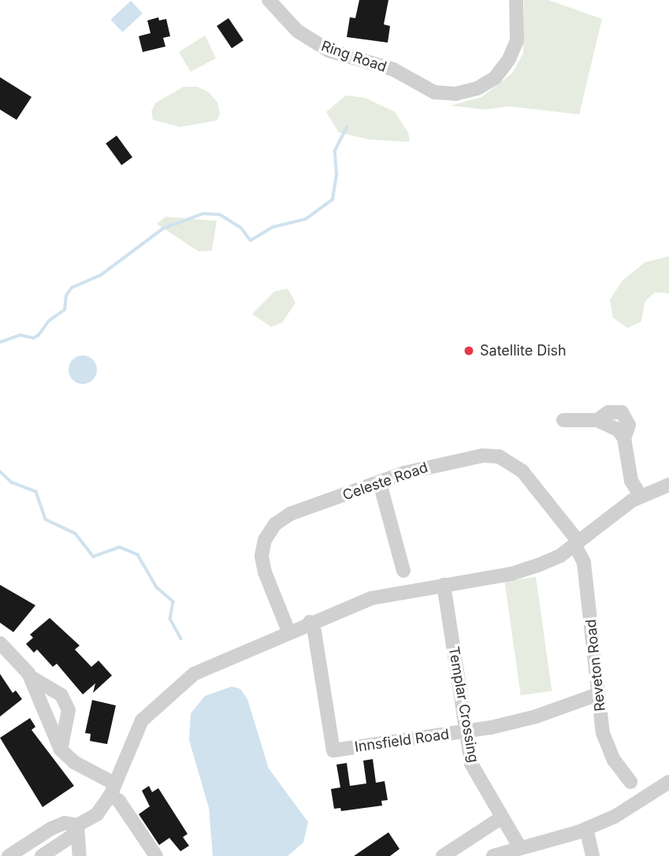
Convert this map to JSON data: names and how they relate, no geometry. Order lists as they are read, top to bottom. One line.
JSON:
{"streets":{"street":["Ring Road","Celeste Road","Reveton Road","Templar Crossing","Innsfield Road"]},"crossings":[["Celeste Road","Reveton Road"],["Reveton Road","Innsfield Road"],["Templar Crossing","Innsfield Road"]],"places":["Satellite Dish"]}
